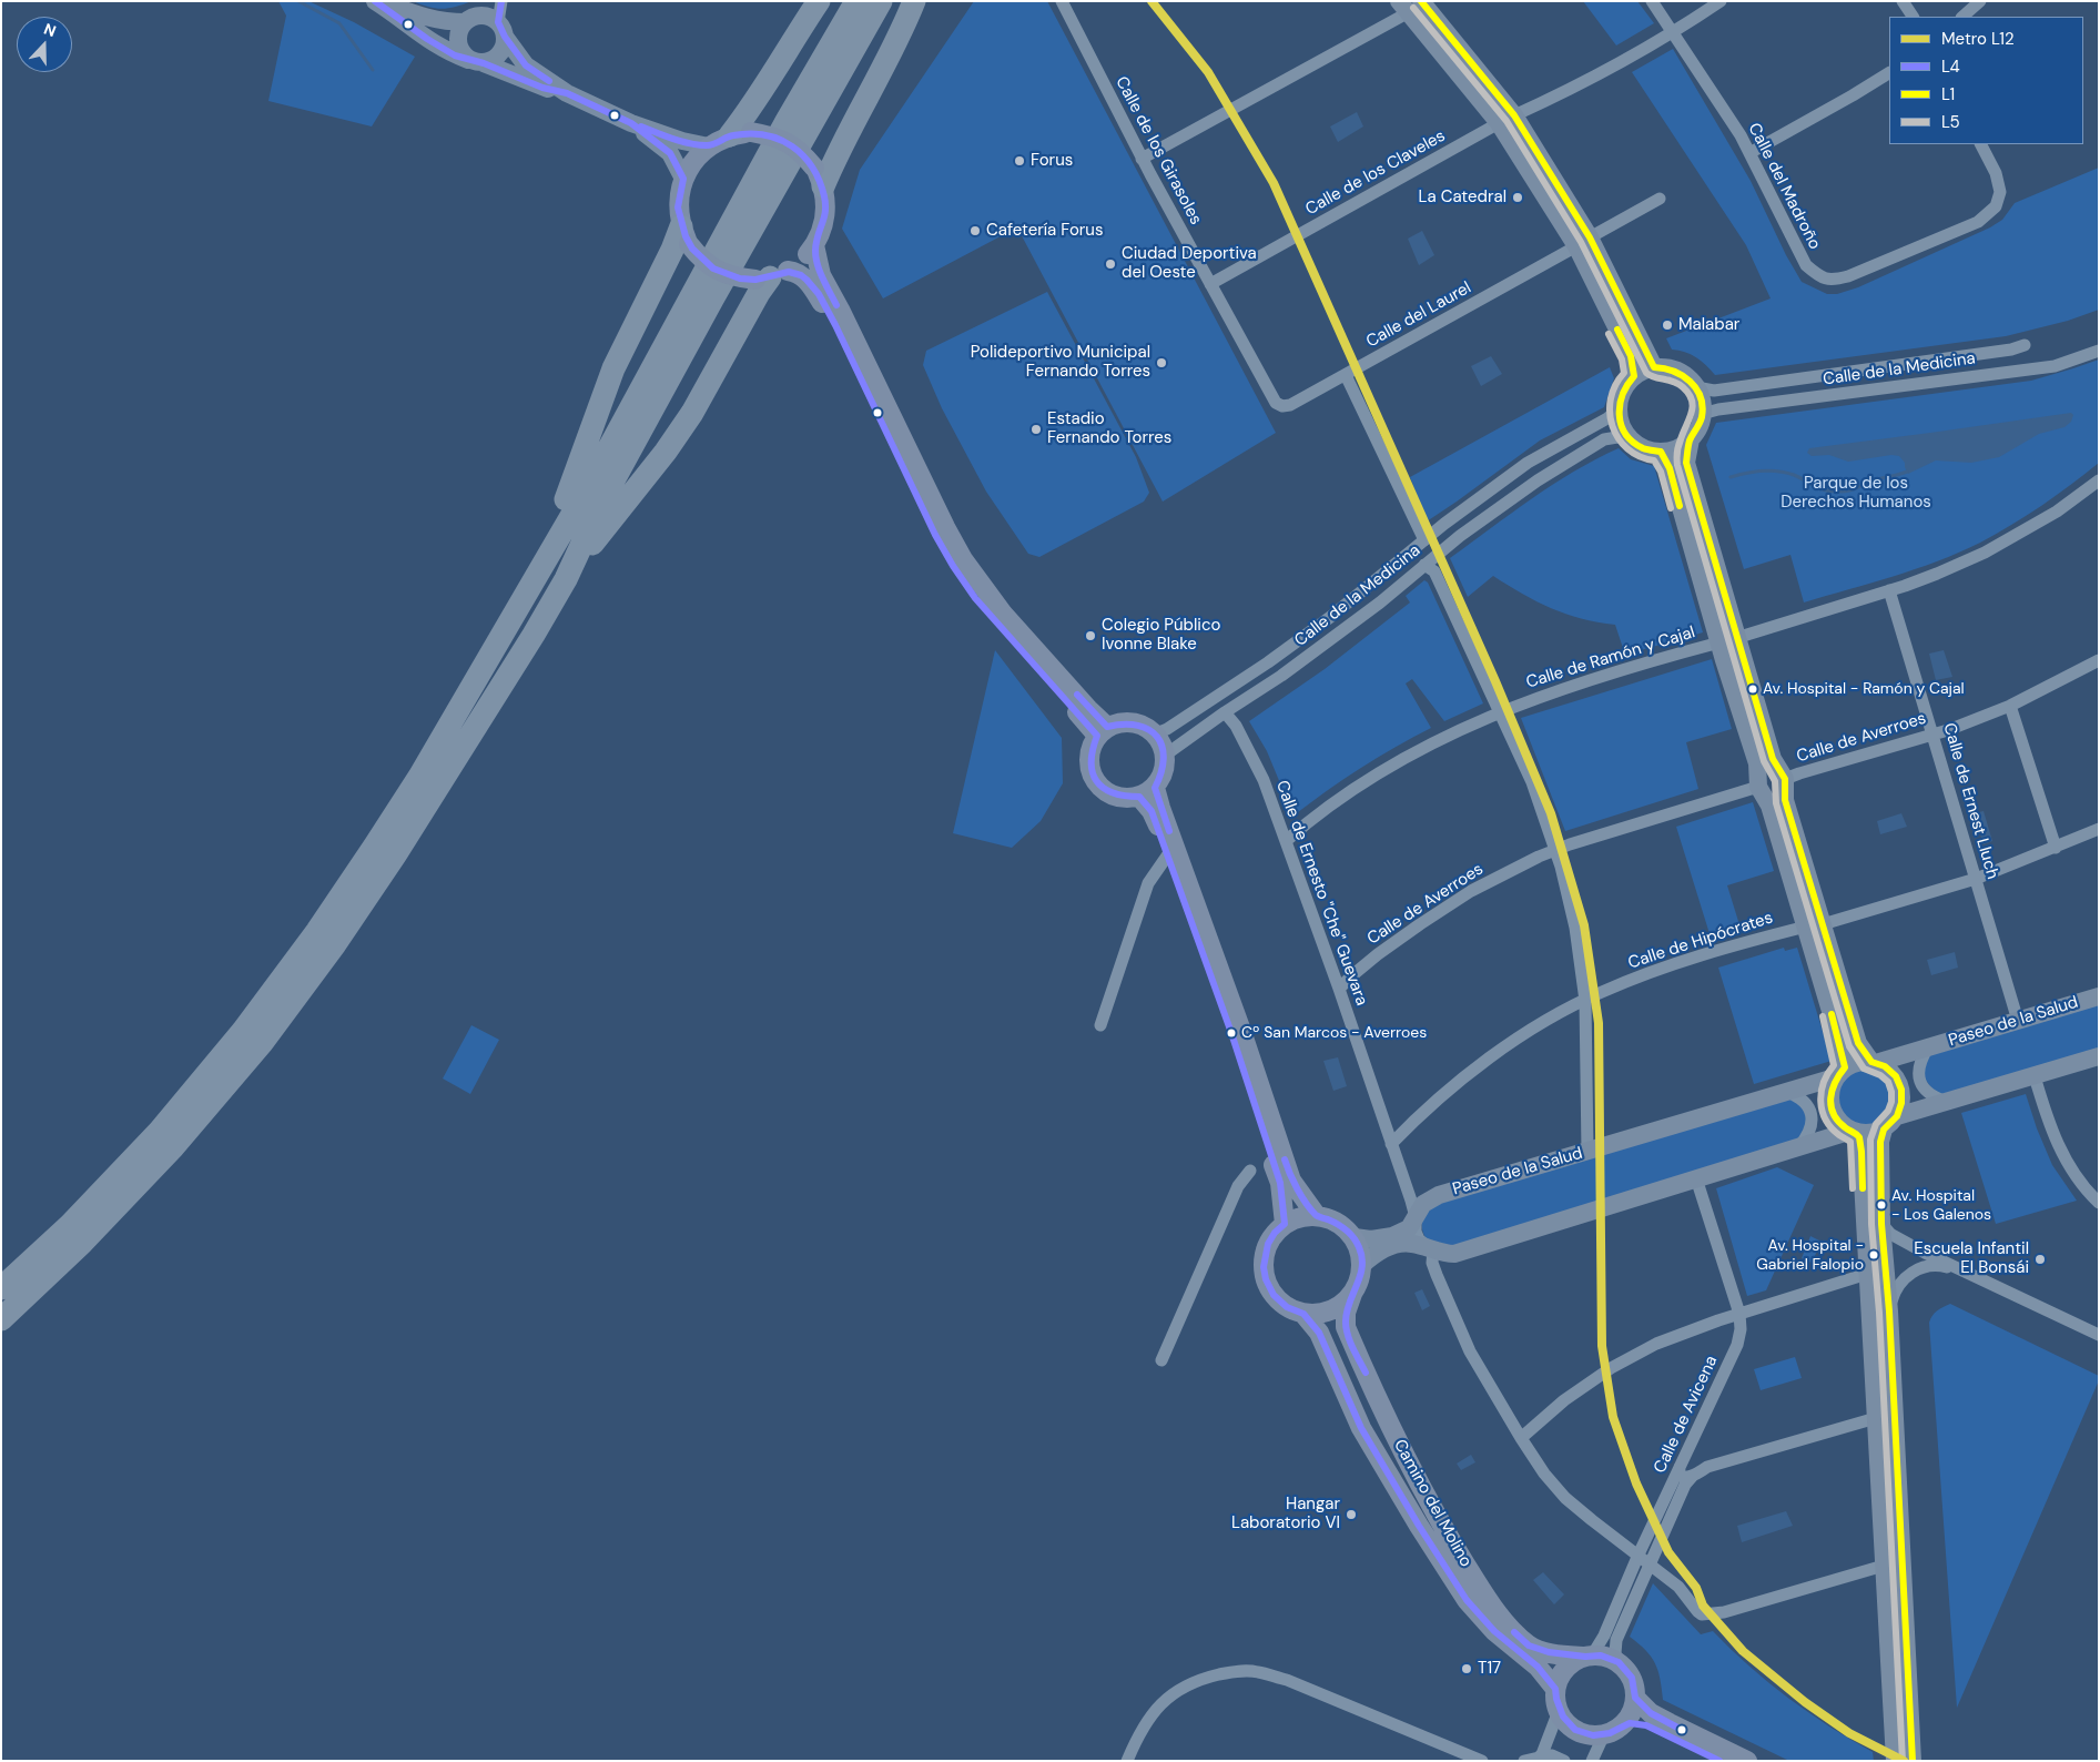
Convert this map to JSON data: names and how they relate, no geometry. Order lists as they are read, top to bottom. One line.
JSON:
{"streets":{"main road":["Paseo de la Salud","Camino del Molino"],"street":["Calle de los Girasoles","Calle de los Claveles","Calle del Madroño","Calle del Laurel","Calle de la Medicina","Calle de Ramón y Cajal","Calle de Averroes","Calle de Ernest Lluch","Calle de Ernesto \"Che\" Guevara","Calle de Hipócrates","Calle de Avicena"]},"crossings":[["Calle de los Girasoles","Calle de los Claveles"],["Calle de los Girasoles","Calle del Laurel"],["Calle de los Claveles","Calle del Madroño"],["Calle de la Medicina","Calle de Ernesto \"Che\" Guevara"],["Calle de Ramón y Cajal","Calle de Ernest Lluch"],["Calle de Ramón y Cajal","Calle de Ernesto \"Che\" Guevara"],["Calle de Averroes","Calle de Ernest Lluch"],["Calle de Averroes","Calle de Ernesto \"Che\" Guevara"],["Calle de Ernest Lluch","Calle de Hipócrates"],["Calle de Ernest Lluch","Paseo de la Salud"],["Calle de Ernesto \"Che\" Guevara","Calle de Hipócrates"],["Calle de Ernesto \"Che\" Guevara","Paseo de la Salud"],["Paseo de la Salud","Camino del Molino"],["Calle de Avicena","Camino del Molino"]],"parks":["Parque de los Derechos Humanos"],"places":["Forus","La Catedral","Cafetería Forus","Ciudad Deportiva del Oeste","Malabar","Polideportivo Municipal Fernando Torres","Estadio Fernando Torres","Colegio Público Ivonne Blake","Av. Hospital - Ramón y Cajal","Cº San Marcos - Averroes","Av. Hospital - Los Galenos","Av. Hospital - Gabriel Falopio","Escuela Infantil El Bonsái","Hangar Laboratorio VI","T17"],"lines":["metro line L12","transit line L4","transit line L1","transit line L5"],"legend":["Metro L12","L4","L1","L5"],"north":"top"}
